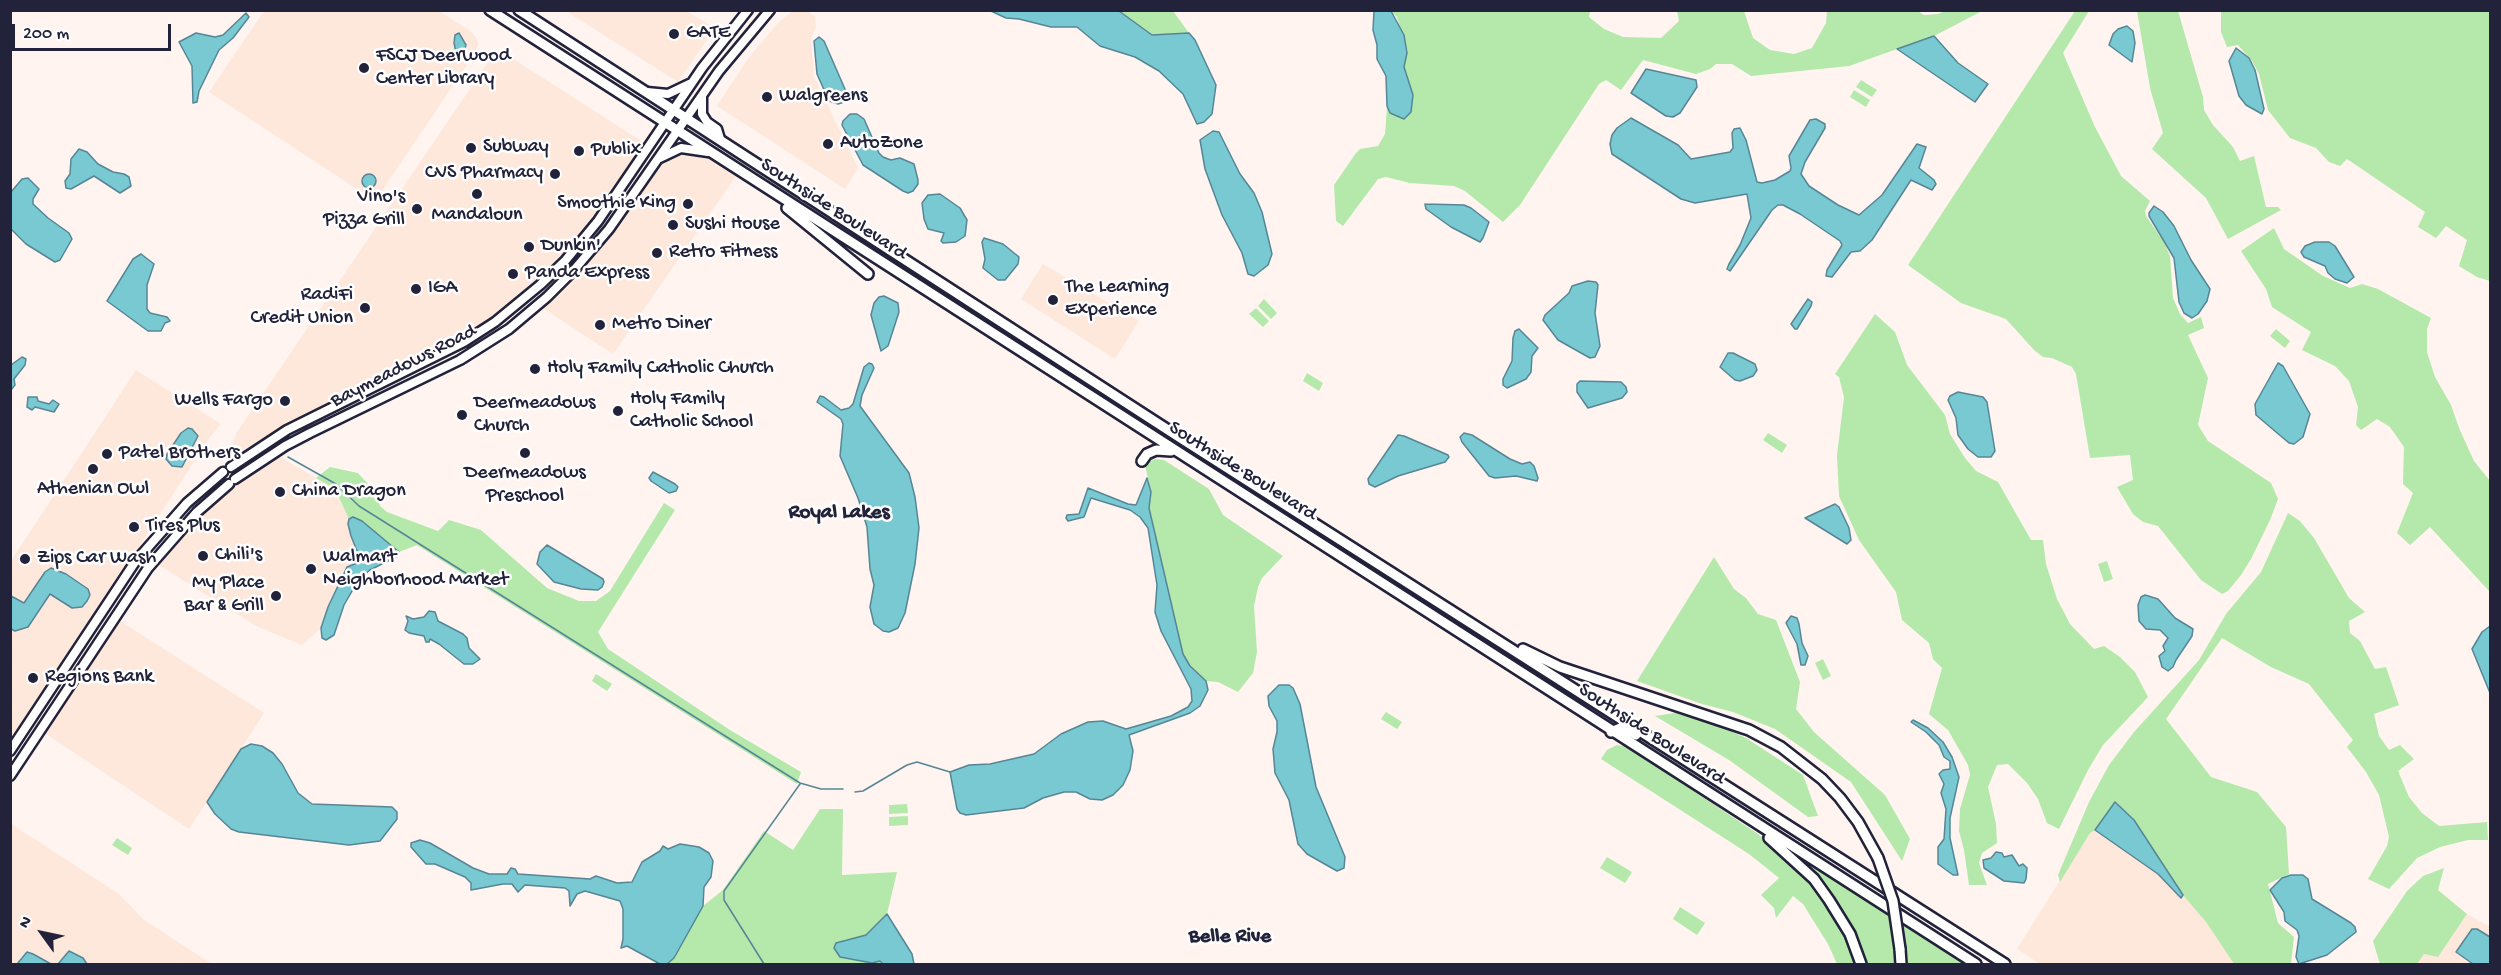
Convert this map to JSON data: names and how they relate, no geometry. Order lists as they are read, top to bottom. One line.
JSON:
{"streets":{"highway":["Southside Boulevard"],"main road":["Baymeadows Road"]},"crossings":[["Southside Boulevard","Baymeadows Road"]],"districts":["Royal Lakes","Belle Rive"],"places":["GATE","FSCJ Deerwood Center Library","Walgreens","AutoZone","Subway","Publix","CVS Pharmacy","Mandaloun","Smoothie King","Vino's Pizza Grill","Sushi House","Dunkin'","Retro Fitness","Panda Express","IGA","The Learning Experience","RadiFi Credit Union","Metro Diner","Holy Family Catholic Church","Wells Fargo","Holy Family Catholic School","Deermeadows Church","Deermeadows Preschool","Patel Brothers","Athenian Owl","China Dragon","Tires Plus","Chili's","Zips Car Wash","Walmart Neighborhood Market","My Place Bar & Grill","Regions Bank"],"scale_bar":"200 m","north":"top left"}
